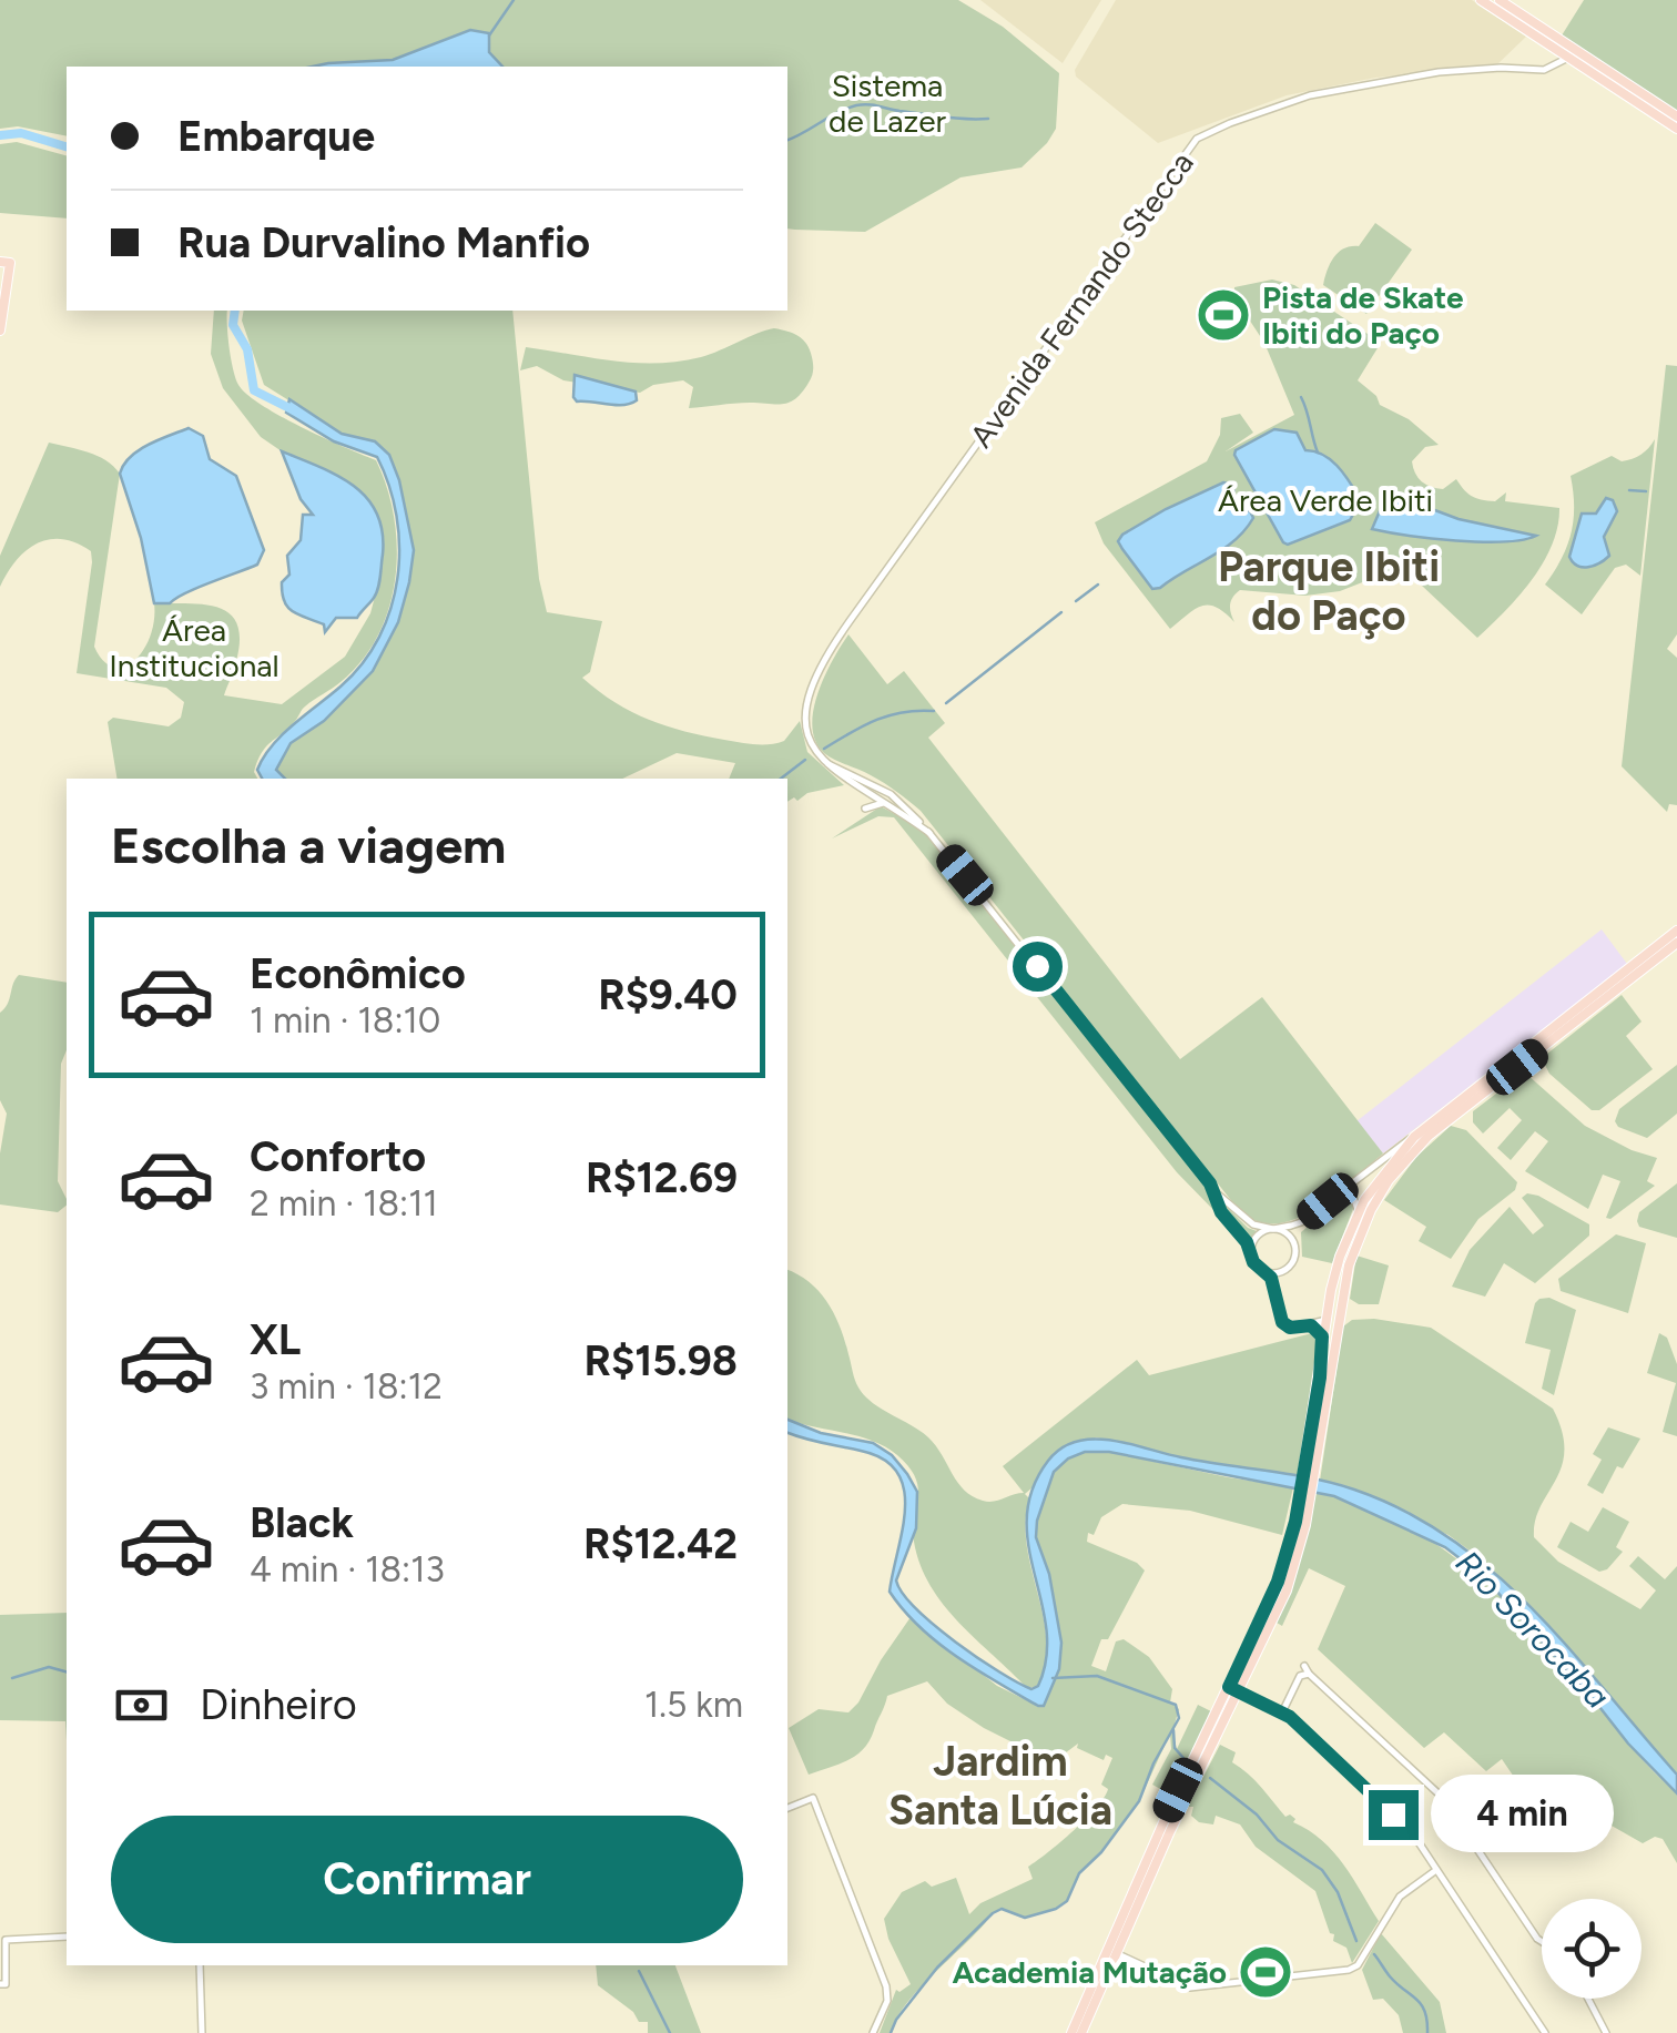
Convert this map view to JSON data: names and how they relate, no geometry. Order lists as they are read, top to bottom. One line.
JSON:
{"streets":{"street":["Avenida Fernando Stecca"]},"districts":["Parque Ibiti do Paço","Jardim Santa Lúcia"],"water":["Rio Sorocaba"],"parks":["Sistema de Lazer","Área Verde Ibiti","Área Institucional"],"places":{"sports":["Pista de Skate Ibiti do Paço","Academia Mutação"]},"page":{"banner":["Embarque","Rua Durvalino Manfio"],"heading":"Escolha a viagem","list":[{"name":"Econômico","note":"1 min · 18:10","value":"R$9.40"},{"name":"Conforto","note":"2 min · 18:11","value":"R$12.69"},{"name":"XL","note":"3 min · 18:12","value":"R$15.98"},{"name":"Black","note":"4 min · 18:13","value":"R$12.42"}],"pay":["Dinheiro","1.5 km"],"bubble":"4 min","buttons":"Confirmar"}}
